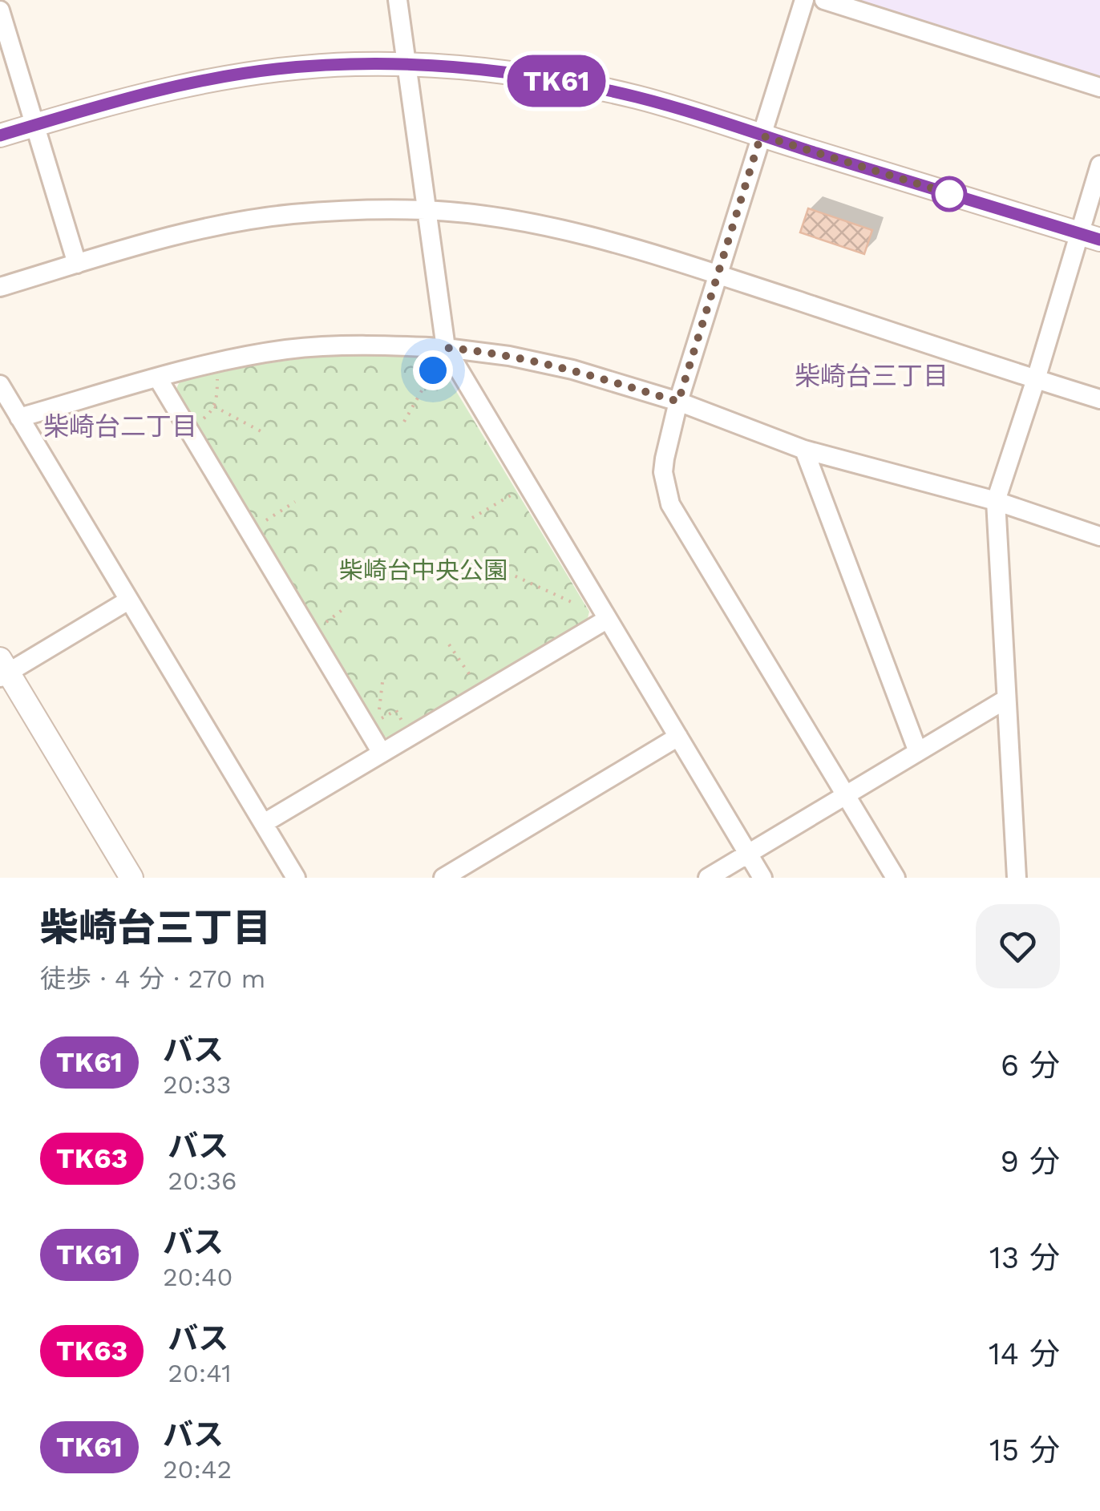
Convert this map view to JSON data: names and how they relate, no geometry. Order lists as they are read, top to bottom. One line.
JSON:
{"districts":["柴崎台三丁目","柴崎台二丁目"],"parks":["柴崎台中央公園"],"lines":["bus line TK61"],"page":{"on_map":"TK61","heading":["柴崎台三丁目","徒歩 · 4 分 · 270 m"],"list":[{"mark":"TK61","name":"バス","note":"20:33","value":"6 分"},{"mark":"TK63","name":"バス","note":"20:36","value":"9 分"},{"mark":"TK61","name":"バス","note":"20:40","value":"13 分"},{"mark":"TK63","name":"バス","note":"20:41","value":"14 分"},{"mark":"TK61","name":"バス","note":"20:42","value":"15 分"}]}}
